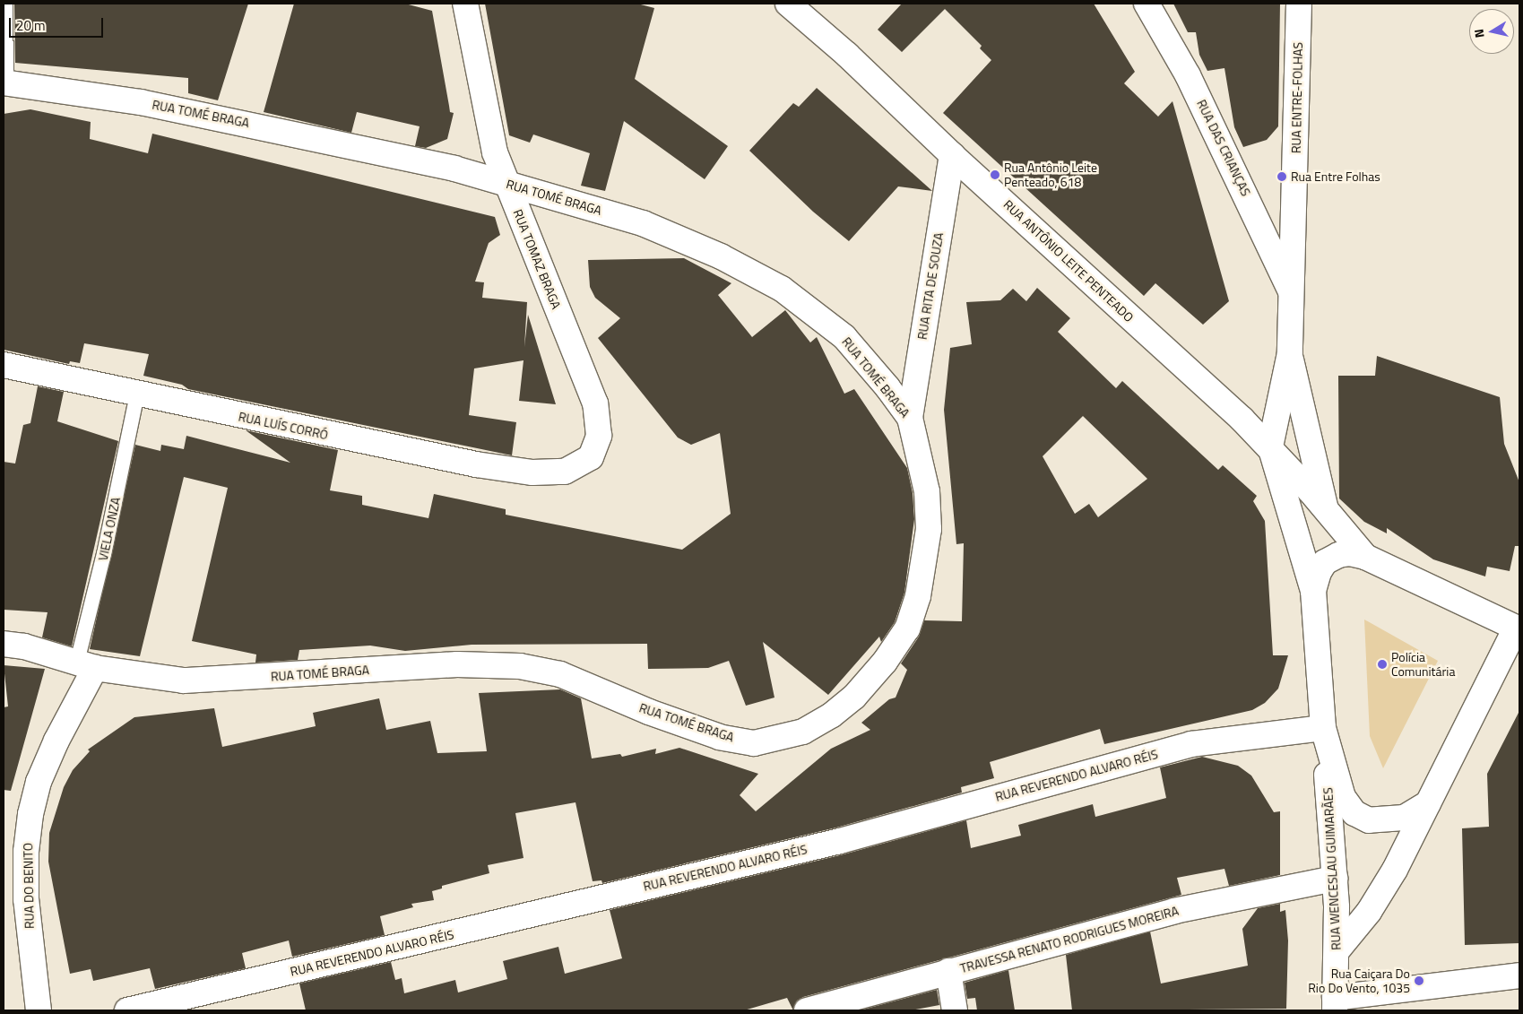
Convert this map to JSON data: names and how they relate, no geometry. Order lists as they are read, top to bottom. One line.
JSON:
{"streets":{"street":["RUA ENTRE-FOLHAS","RUA TOMÉ BRAGA","RUA DAS CRIANÇAS","RUA TOMAZ BRAGA","RUA ANTÔNIO LEITE PENTEADO","RUA RITA DE SOUZA","RUA LUÍS CORRÓ","RUA REVERENDO ALVARO RÉIS","RUA WENCESLAU GUIMARÃES","RUA DO BENITO","TRAVESSA RENATO RODRIGUES MOREIRA"],"lane":["VIELA ONZA"]},"crossings":[["RUA ENTRE-FOLHAS","RUA DAS CRIANÇAS"],["RUA ENTRE-FOLHAS","RUA ANTÔNIO LEITE PENTEADO"],["RUA TOMÉ BRAGA","RUA TOMAZ BRAGA"],["RUA TOMÉ BRAGA","RUA RITA DE SOUZA"],["RUA TOMÉ BRAGA","VIELA ONZA"],["RUA TOMÉ BRAGA","RUA DO BENITO"],["RUA TOMAZ BRAGA","RUA LUÍS CORRÓ"],["RUA ANTÔNIO LEITE PENTEADO","RUA RITA DE SOUZA"],["RUA LUÍS CORRÓ","VIELA ONZA"],["VIELA ONZA","RUA DO BENITO"],["RUA REVERENDO ALVARO RÉIS","RUA WENCESLAU GUIMARÃES"],["RUA WENCESLAU GUIMARÃES","TRAVESSA RENATO RODRIGUES MOREIRA"]],"places":["Rua Antônio Leite Penteado, 618","Rua Entre Folhas","Polícia Comunitária","Rua Caiçara Do Rio Do Vento, 1035"],"scale_bar":"20 m","north":"left"}
